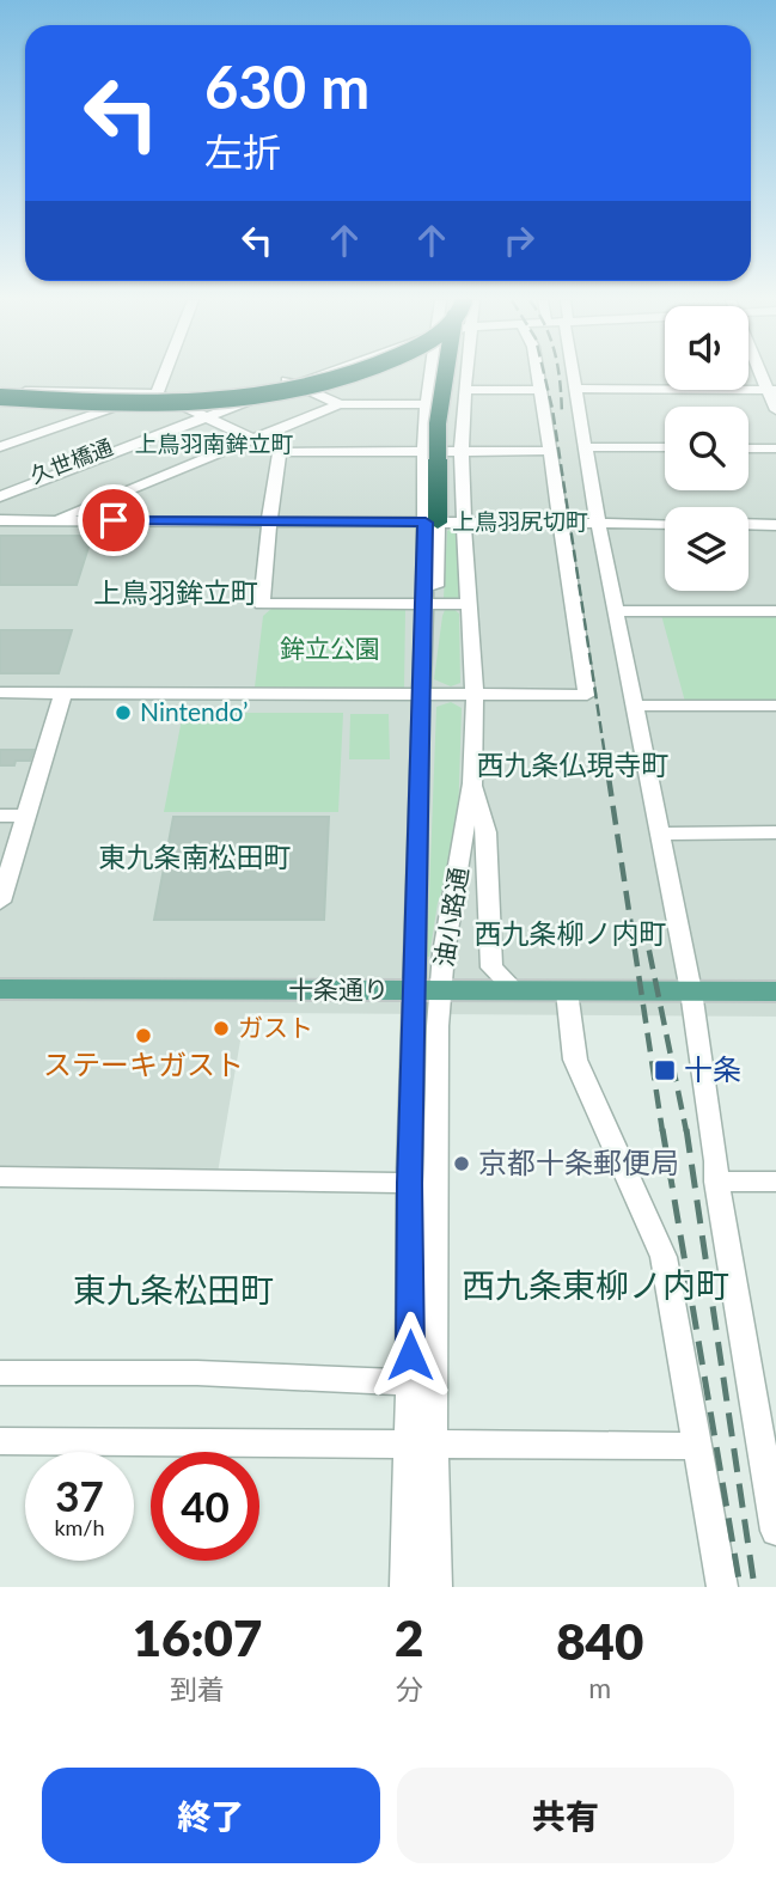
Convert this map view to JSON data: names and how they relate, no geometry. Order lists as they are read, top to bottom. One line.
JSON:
{"streets":{"main road":["十条通り"],"street":["久世橋通","油小路通"]},"crossings":[["油小路通","十条通り"]],"districts":["上鳥羽南鉾立町","上鳥羽尻切町","上鳥羽鉾立町","西九条仏現寺町","東九条南松田町","西九条柳ノ内町","西九条東柳ノ内町","東九条松田町"],"parks":["鉾立公園"],"places":{"other":["Nintendo’","ガスト","ステーキガスト","京都十条郵便局"],"transit":["十条"]},"page":{"turn":["630 m","左折"],"speed":"37 km/h","limit":"40","eta":["16:07","到着","2","分","840","m"],"buttons":["終了","共有"]}}
